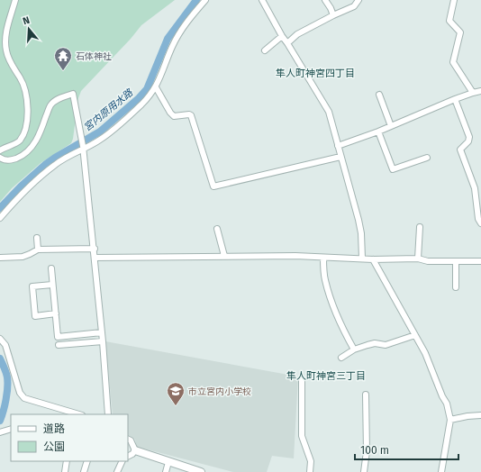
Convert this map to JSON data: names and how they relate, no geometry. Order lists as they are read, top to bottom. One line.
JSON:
{"districts":["隼人町神宮四丁目","隼人町神宮三丁目"],"water":["宮内原用水路"],"places":{"temple":["石体神社"],"school or university":["市立宮内小学校"]},"legend":["道路","公園"],"scale_bar":"100 m","north":"top"}
